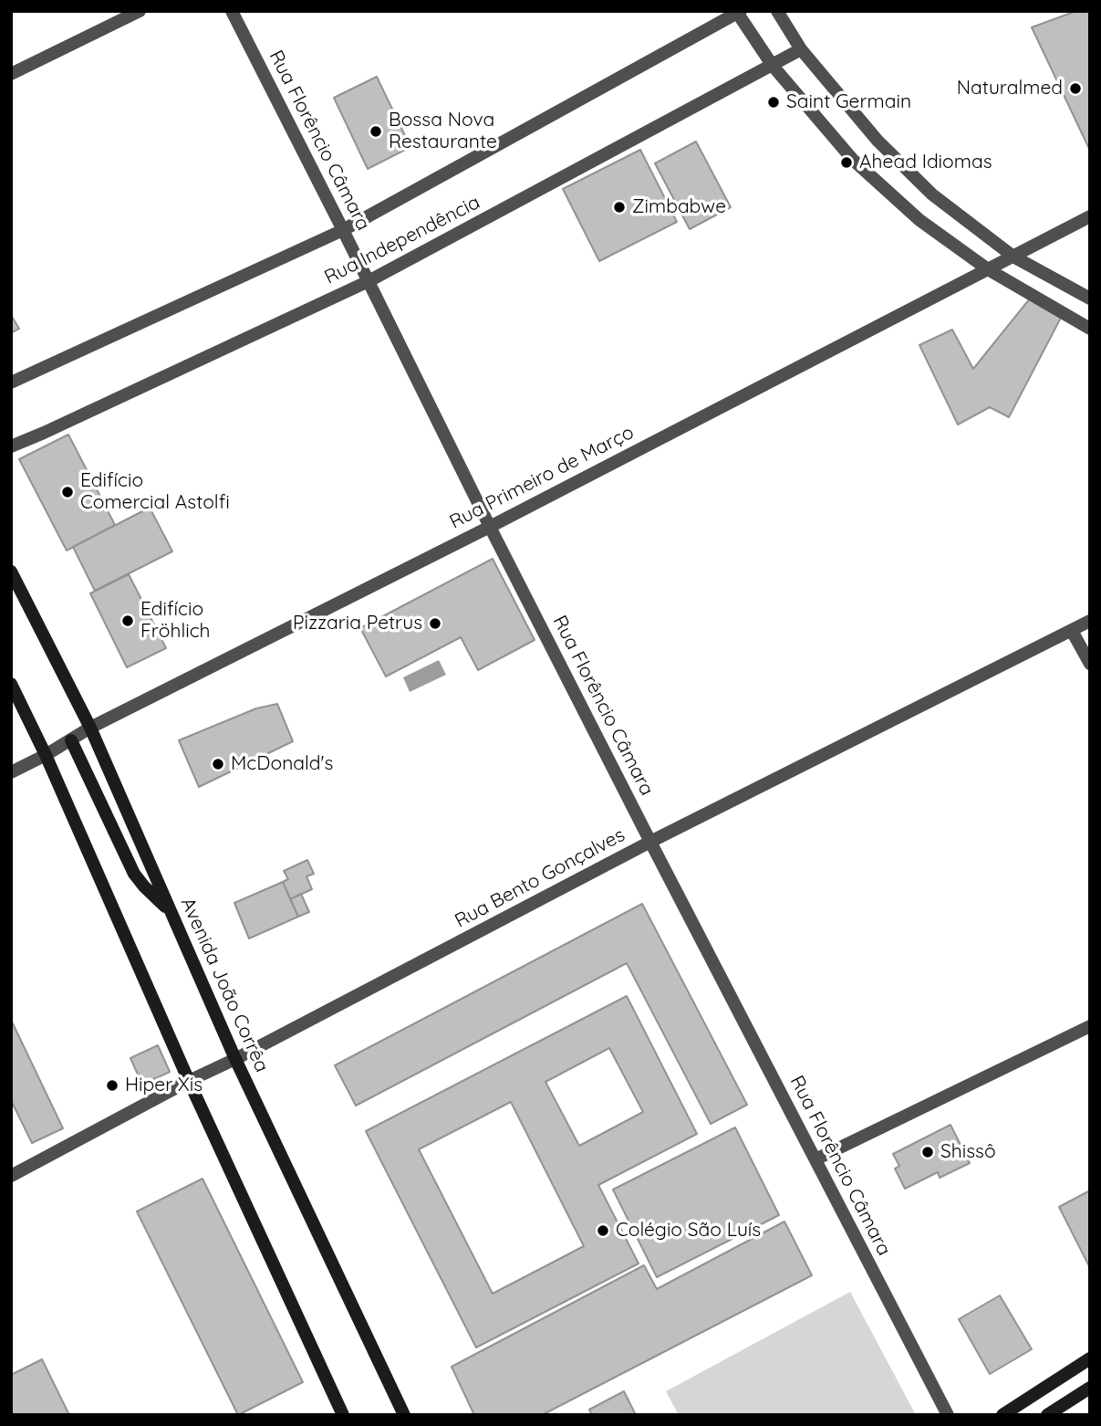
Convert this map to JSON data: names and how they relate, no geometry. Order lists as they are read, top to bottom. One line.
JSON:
{"streets":{"main road":["Avenida João Corrêa"],"street":["Rua Florêncio Câmara","Rua Independência","Rua Primeiro de Março","Rua Bento Gonçalves"]},"crossings":[["Rua Florêncio Câmara","Rua Independência"],["Rua Florêncio Câmara","Rua Primeiro de Março"],["Rua Florêncio Câmara","Rua Bento Gonçalves"],["Rua Primeiro de Março","Avenida João Corrêa"],["Rua Bento Gonçalves","Avenida João Corrêa"]],"places":["Naturalmed","Saint Germain","Bossa Nova Restaurante","Ahead Idiomas","Zimbabwe","Edifício Comercial Astolfi","Edifício Fröhlich","Pizzaria Petrus","McDonald's","Hiper Xis","Shissô","Colégio São Luís"]}
